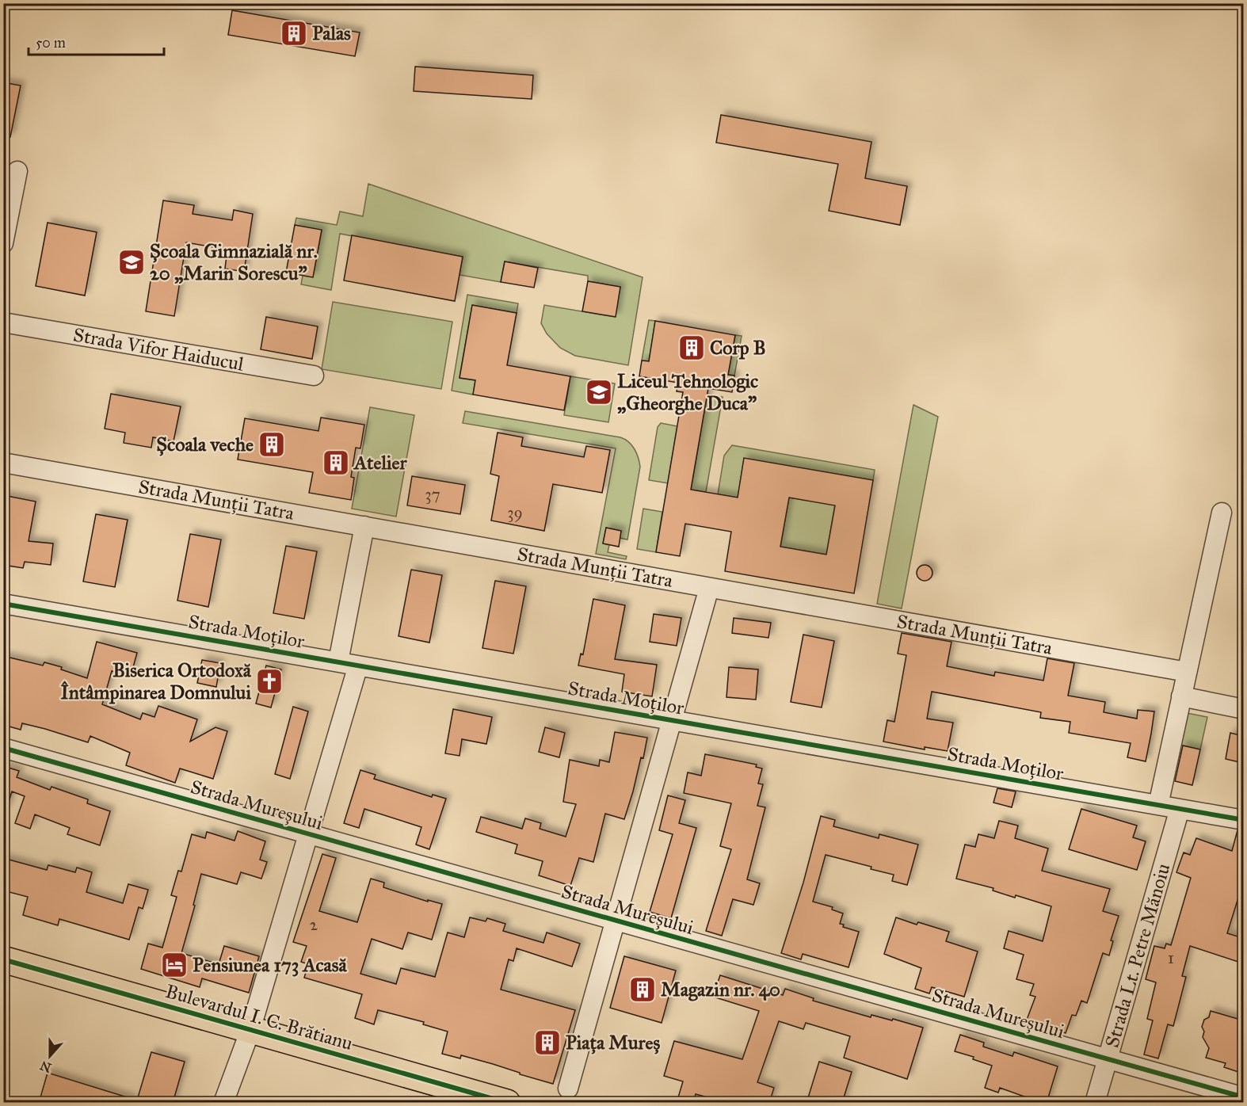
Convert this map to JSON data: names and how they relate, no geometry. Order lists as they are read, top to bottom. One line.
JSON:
{"streets":{"main road":["Bulevardul I. C. Brătianu"],"street":["Strada Vifor Haiducul","Strada Munții Tatra","Strada Moților","Strada Mureșului","Strada Lt. Petre Mănoiu"]},"crossings":[["Strada Moților","Strada Lt. Petre Mănoiu"],["Strada Mureșului","Strada Lt. Petre Mănoiu"]],"places":{"building":["Palas","Corp B","Școala veche","Atelier","Magazin nr. 40","Piața Mureș"],"school or university":["Școala Gimnazială nr. 20 „Marin Sorescu”","Liceul Tehnologic „Gheorghe Duca”"],"church":["Biserica Ortodoxă Întâmpinarea Domnului"],"hotel":["Pensiunea 173 Acasă"]},"house_numbers":["37","39","2","1"],"scale_bar":"50 m","north":"bottom"}
